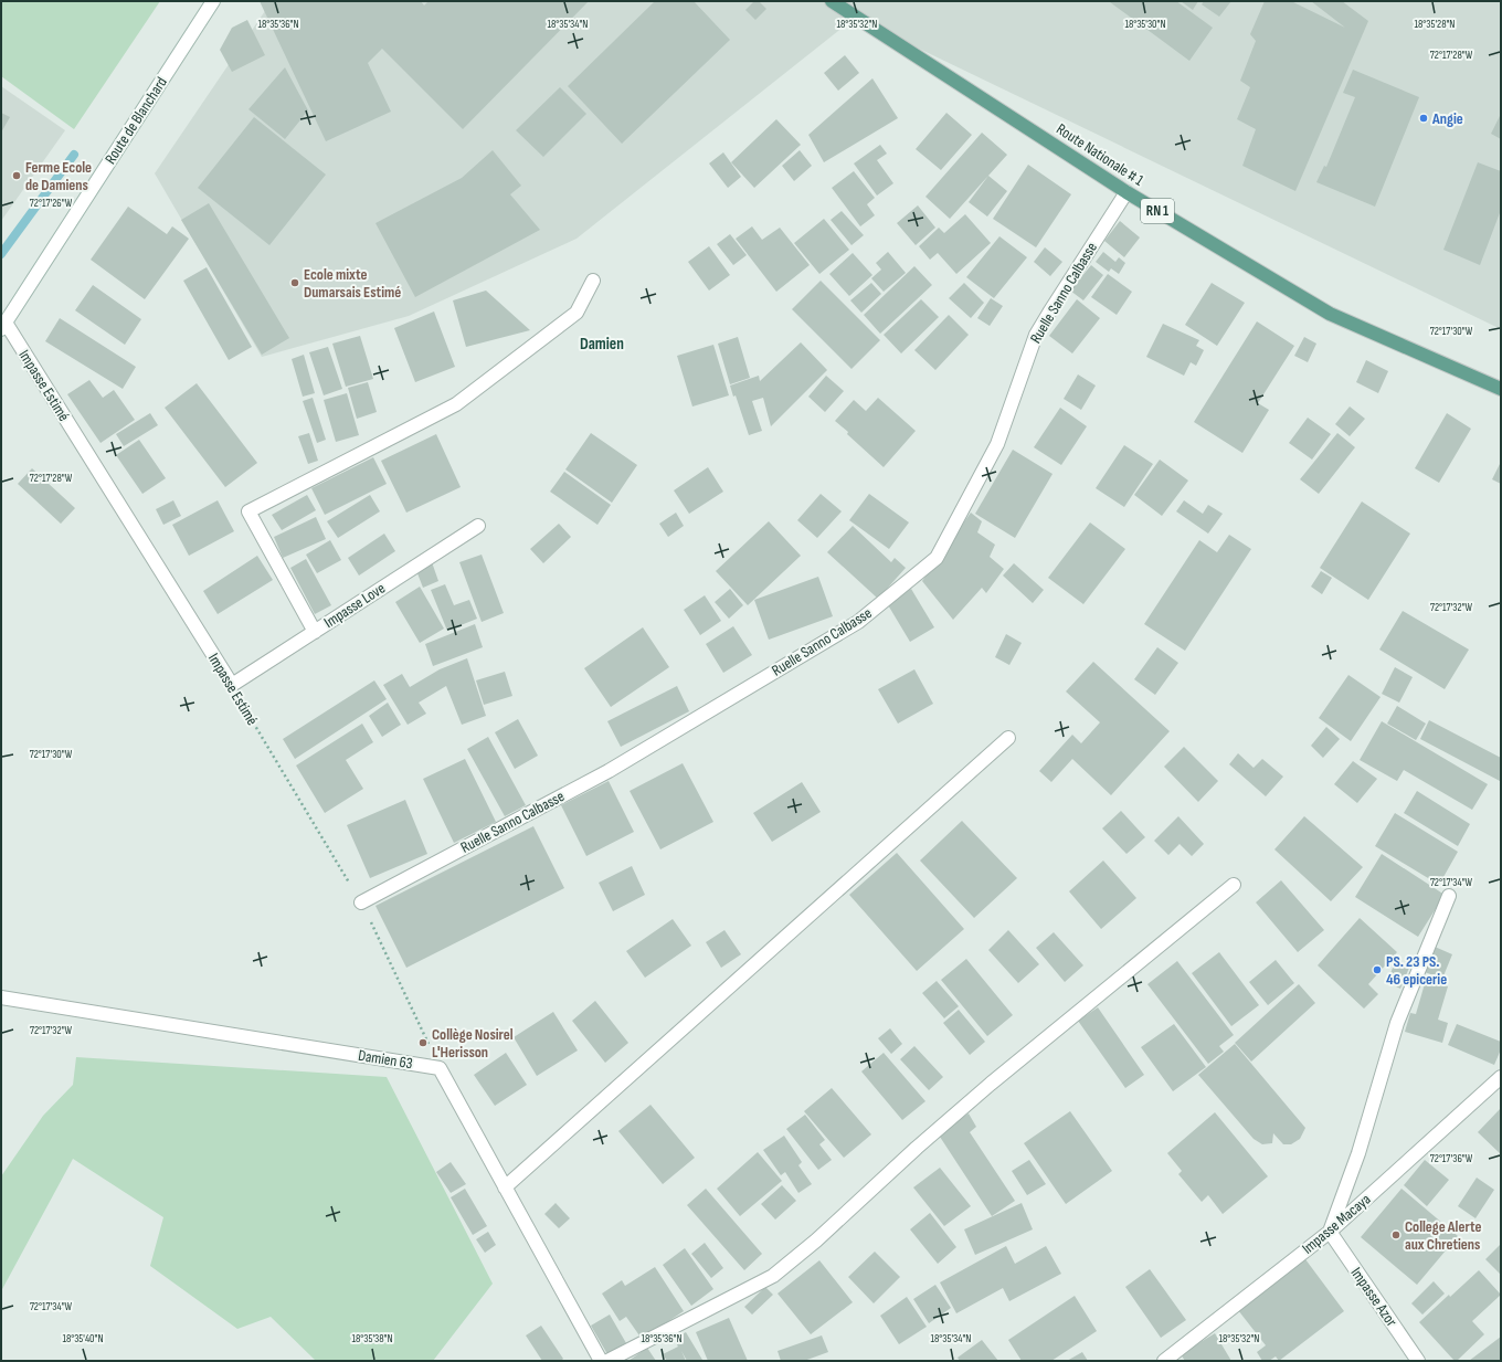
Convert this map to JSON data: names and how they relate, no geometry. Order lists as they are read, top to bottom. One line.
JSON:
{"streets":{"main road":["Route Nationale # 1","RN 1"],"street":["Route de Blanchard","Ruelle Sanno Calbasse","Impasse Estimé","Impasse Love","Damien 63","Impasse Macaya","Impasse Azor"]},"crossings":[["Route de Blanchard","Impasse Estimé"],["Route Nationale # 1","Ruelle Sanno Calbasse"],["Ruelle Sanno Calbasse","Impasse Estimé"],["Impasse Estimé","Impasse Love"],["Impasse Estimé","Damien 63"],["Impasse Macaya","Impasse Azor"]],"districts":["Damien"],"places":["Angie","Ferme Ecole de Damiens","Ecole mixte Dumarsais Estimé","PS. 23 PS. 46 epicerie","Collège Nosirel L'Herisson","College Alerte aux Chretiens"],"coordinates":["18°35'36\"N","18°35'34\"N","18°35'32\"N","18°35'30\"N","18°35'28\"N","72°17'28\"W","72°17'26\"W","72°17'30\"W","72°17'32\"W","72°17'34\"W","72°17'36\"W","18°35'40\"N","18°35'38\"N"]}
